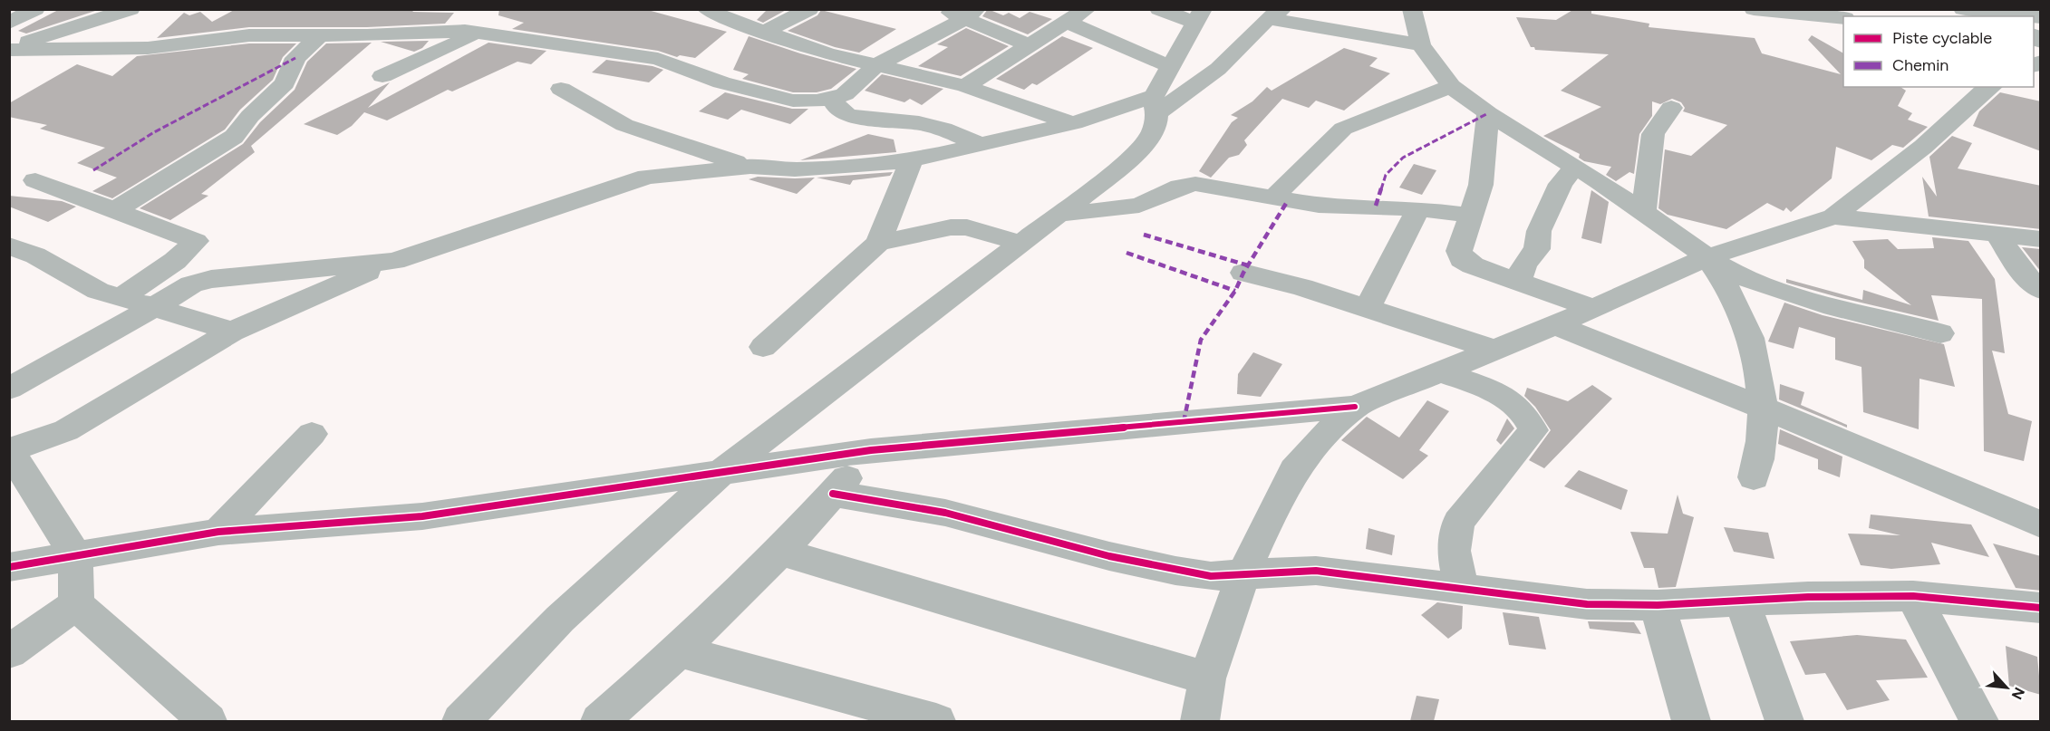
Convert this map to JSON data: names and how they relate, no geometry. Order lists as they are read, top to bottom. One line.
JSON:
{"legend":["Piste cyclable","Chemin"],"north":"bottom right"}
